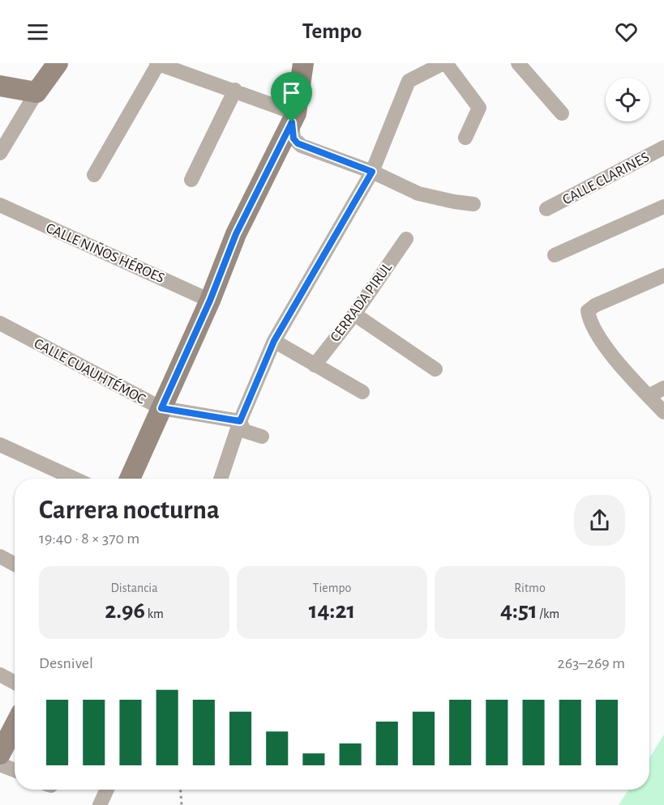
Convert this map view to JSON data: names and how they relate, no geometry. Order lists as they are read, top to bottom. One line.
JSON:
{"streets":{"street":["CALLE CLARINES","CALLE NIÑOS HÉROES","CERRADA PIRUL","CALLE CUAUHTÉMOC"]},"page":{"header":"Tempo","heading":["Carrera nocturna","19:40 · 8 × 370 m"],"stats":[["Distancia","2.96 km"],["Tiempo","14:21"],["Ritmo","4:51 /km"]],"chart":["Desnivel","263–269 m"]}}
